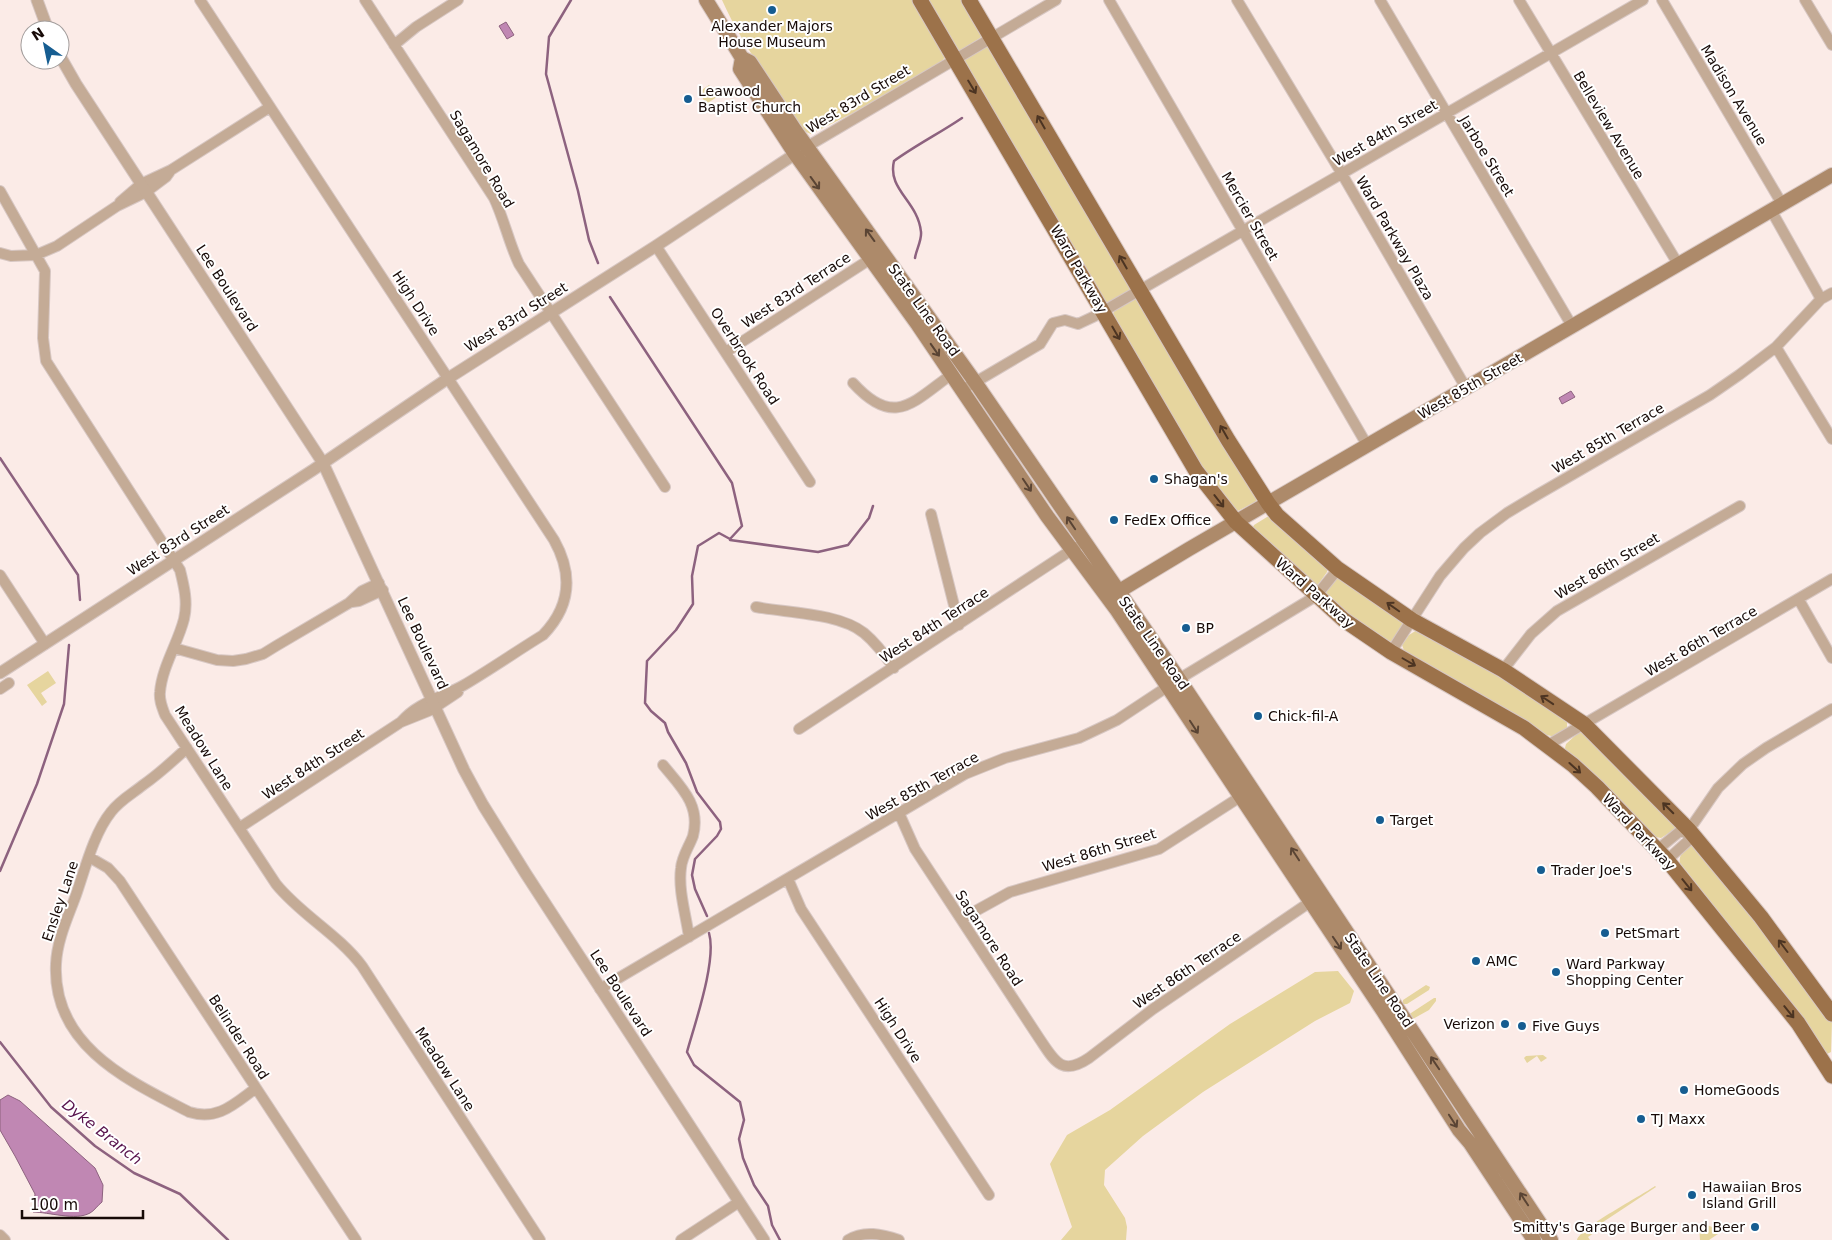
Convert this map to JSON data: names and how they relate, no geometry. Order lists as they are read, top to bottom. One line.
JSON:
{"streets":{"main road":["Ward Parkway","State Line Road","West 85th Street"],"street":["Madison Avenue","West 83rd Street","Belleview Avenue","West 84th Street","Jarboe Street","Sagamore Road","Mercier Street","Ward Parkway Plaza","Lee Boulevard","West 83rd Terrace","High Drive","Overbrook Road","West 85th Terrace","West 86th Street","West 84th Terrace","West 86th Terrace","Meadow Lane","Ensley Lane","Belinder Road"]},"crossings":[["Madison Avenue","West 85th Street"],["Madison Avenue","West 85th Terrace"],["West 83rd Street","Sagamore Road"],["West 83rd Street","Ward Parkway"],["West 83rd Street","Lee Boulevard"],["West 83rd Street","High Drive"],["West 83rd Street","State Line Road"],["West 83rd Street","Overbrook Road"],["West 83rd Street","Meadow Lane"],["Belleview Avenue","West 84th Street"],["Belleview Avenue","West 85th Street"],["West 84th Street","Jarboe Street"],["West 84th Street","Mercier Street"],["West 84th Street","Ward Parkway Plaza"],["West 84th Street","Ward Parkway"],["West 84th Street","Lee Boulevard"],["West 84th Street","High Drive"],["West 84th Street","Meadow Lane"],["Jarboe Street","West 85th Street"],["Sagamore Road","West 85th Terrace"],["Sagamore Road","West 86th Street"],["Sagamore Road","West 86th Terrace"],["Mercier Street","West 85th Street"],["Ward Parkway Plaza","West 85th Street"],["Ward Parkway","West 85th Street"],["Ward Parkway","West 85th Terrace"],["Ward Parkway","West 86th Terrace"],["Lee Boulevard","West 85th Terrace"],["West 83rd Terrace","State Line Road"],["West 83rd Terrace","Overbrook Road"],["High Drive","West 85th Terrace"],["State Line Road","West 85th Street"],["State Line Road","West 85th Terrace"],["State Line Road","West 86th Street"],["State Line Road","West 84th Terrace"],["State Line Road","West 86th Terrace"],["Meadow Lane","Ensley Lane"],["Ensley Lane","Belinder Road"]],"water":["Dyke Branch"],"places":["Alexander Majors House Museum","Leawood Baptist Church","Shagan's","FedEx Office","BP","Chick-fil-A","Target","Trader Joe's","PetSmart","AMC","Ward Parkway Shopping Center","Verizon","Five Guys","HomeGoods","TJ Maxx","Hawaiian Bros Island Grill","Smitty's Garage Burger and Beer"],"scale_bar":"100 m","north":"top left"}
